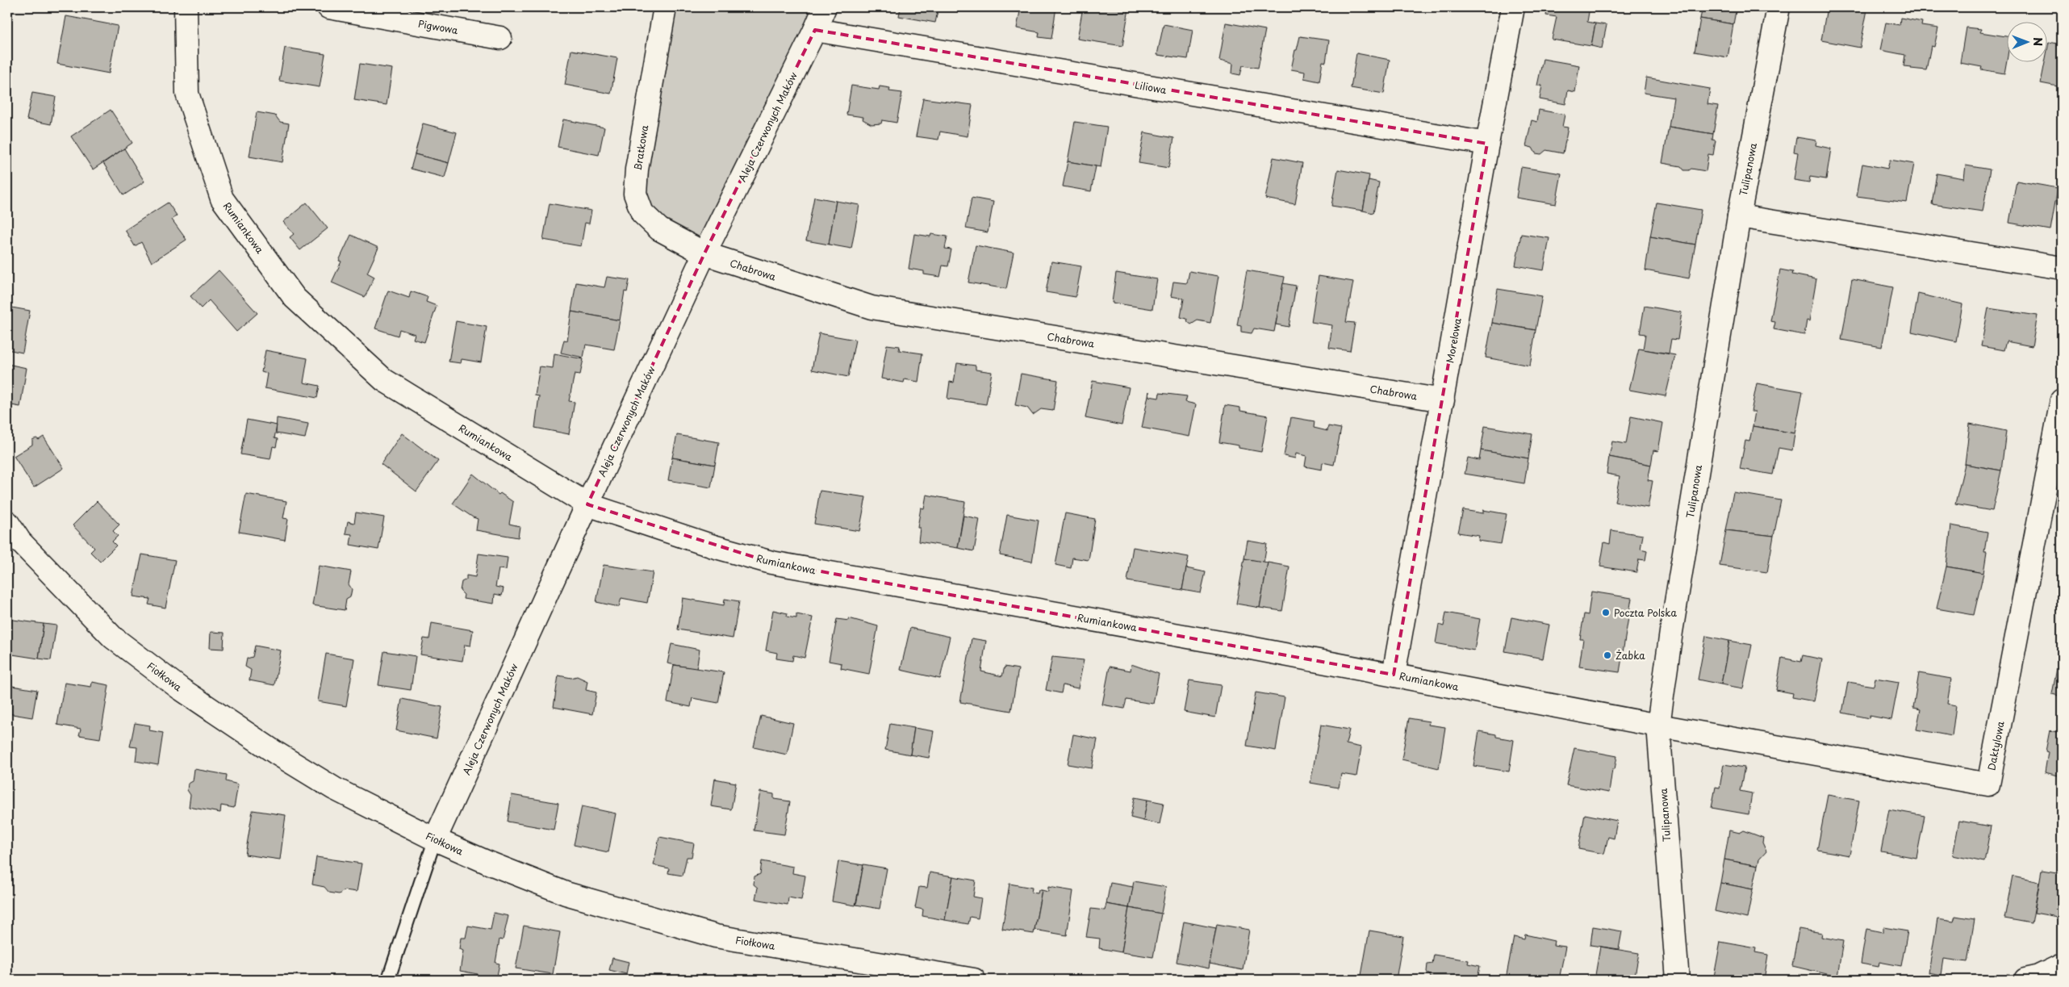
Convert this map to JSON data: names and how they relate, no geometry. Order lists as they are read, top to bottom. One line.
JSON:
{"streets":{"street":["Pigwowa","Liliowa","Aleja Czerwonych Maków","Bratkowa","Tulipanowa","Rumiankowa","Chabrowa","Morelowa","Fiołkowa","Daktylowa"]},"crossings":[["Liliowa","Aleja Czerwonych Maków"],["Liliowa","Morelowa"],["Aleja Czerwonych Maków","Bratkowa"],["Aleja Czerwonych Maków","Rumiankowa"],["Aleja Czerwonych Maków","Chabrowa"],["Aleja Czerwonych Maków","Fiołkowa"],["Bratkowa","Chabrowa"],["Tulipanowa","Rumiankowa"],["Tulipanowa","Daktylowa"],["Rumiankowa","Morelowa"],["Rumiankowa","Daktylowa"],["Chabrowa","Morelowa"]],"places":["Poczta Polska","Żabka"],"north":"right"}
